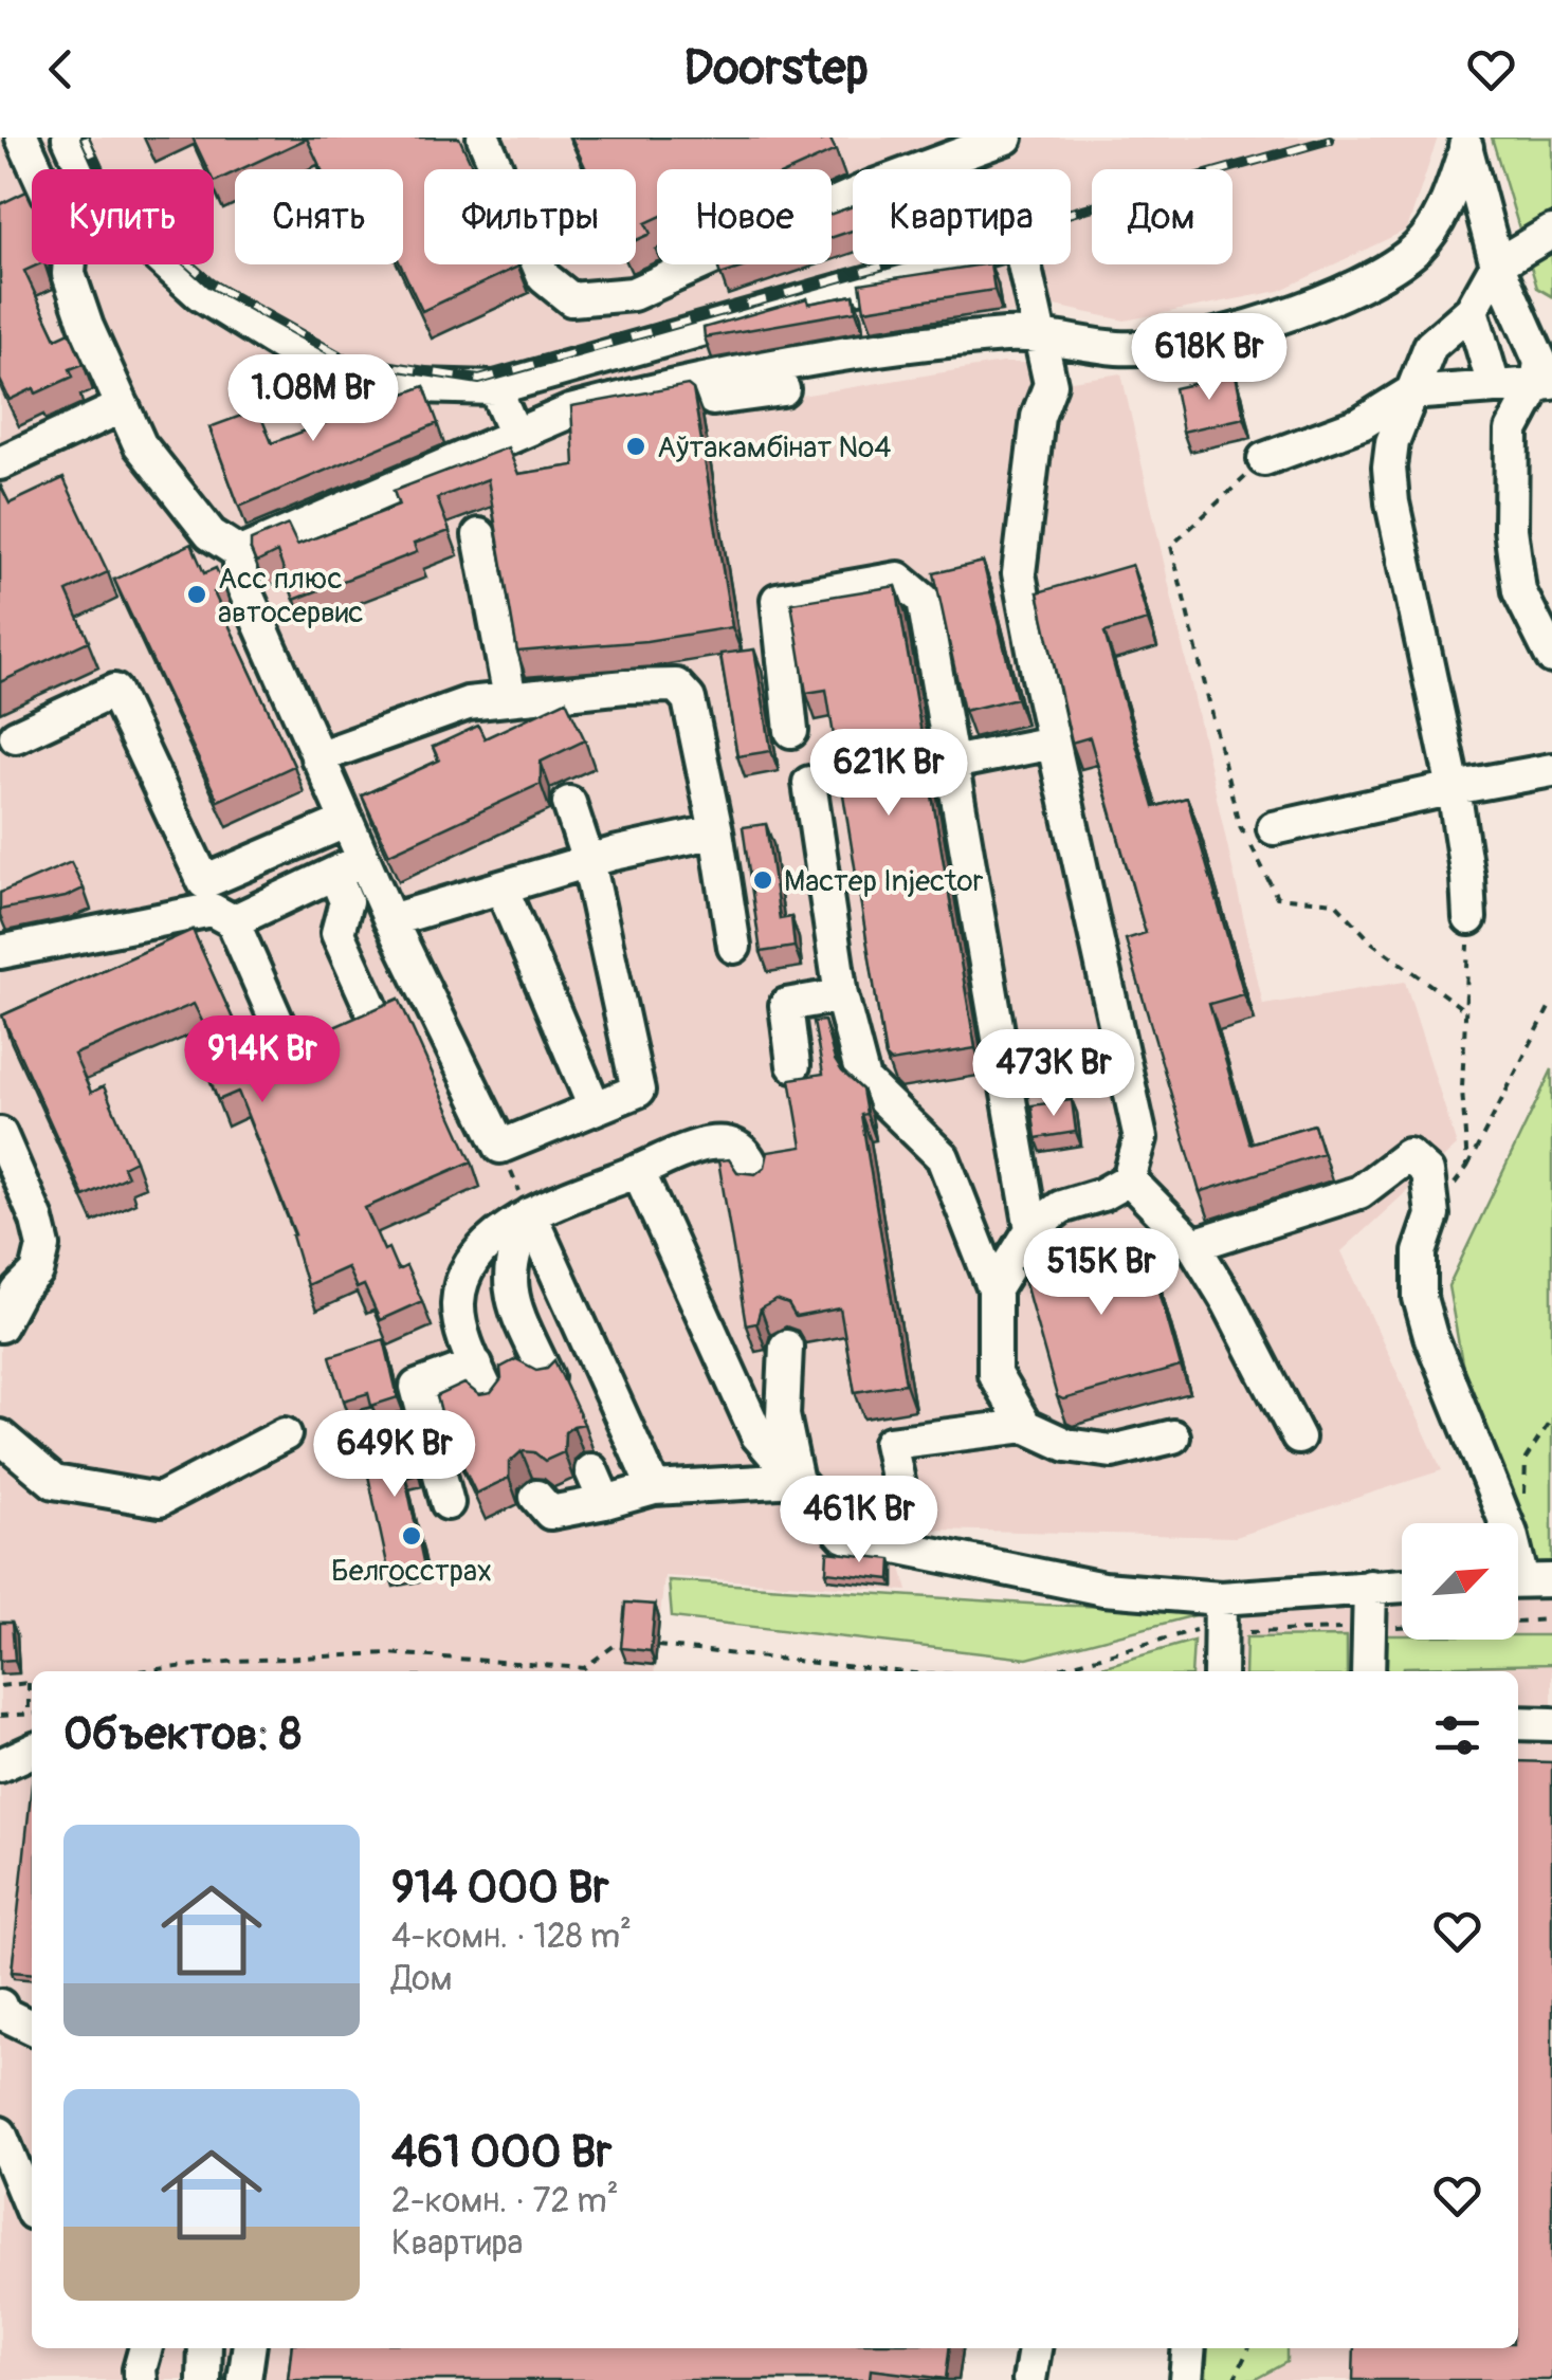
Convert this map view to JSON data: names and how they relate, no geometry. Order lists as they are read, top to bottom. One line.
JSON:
{"places":["Аўтакамбінат №4","Асс плюс автосервис","Мастер Injector","Белгосстрах"],"north":"top right","page":{"header":"Doorstep","chip":["Купить","Снять","Фильтры","Новое","Квартира","Дом"],"price":["618K Br","1.08M Br","621K Br","914K Br","473K Br","515K Br","649K Br","461K Br"],"heading":"Объектов: 8","list":[{"name":"914 000 Br","note":"4-комн. · 128 m² · Дом"},{"name":"461 000 Br","note":"2-комн. · 72 m² · Квартира"}]}}
